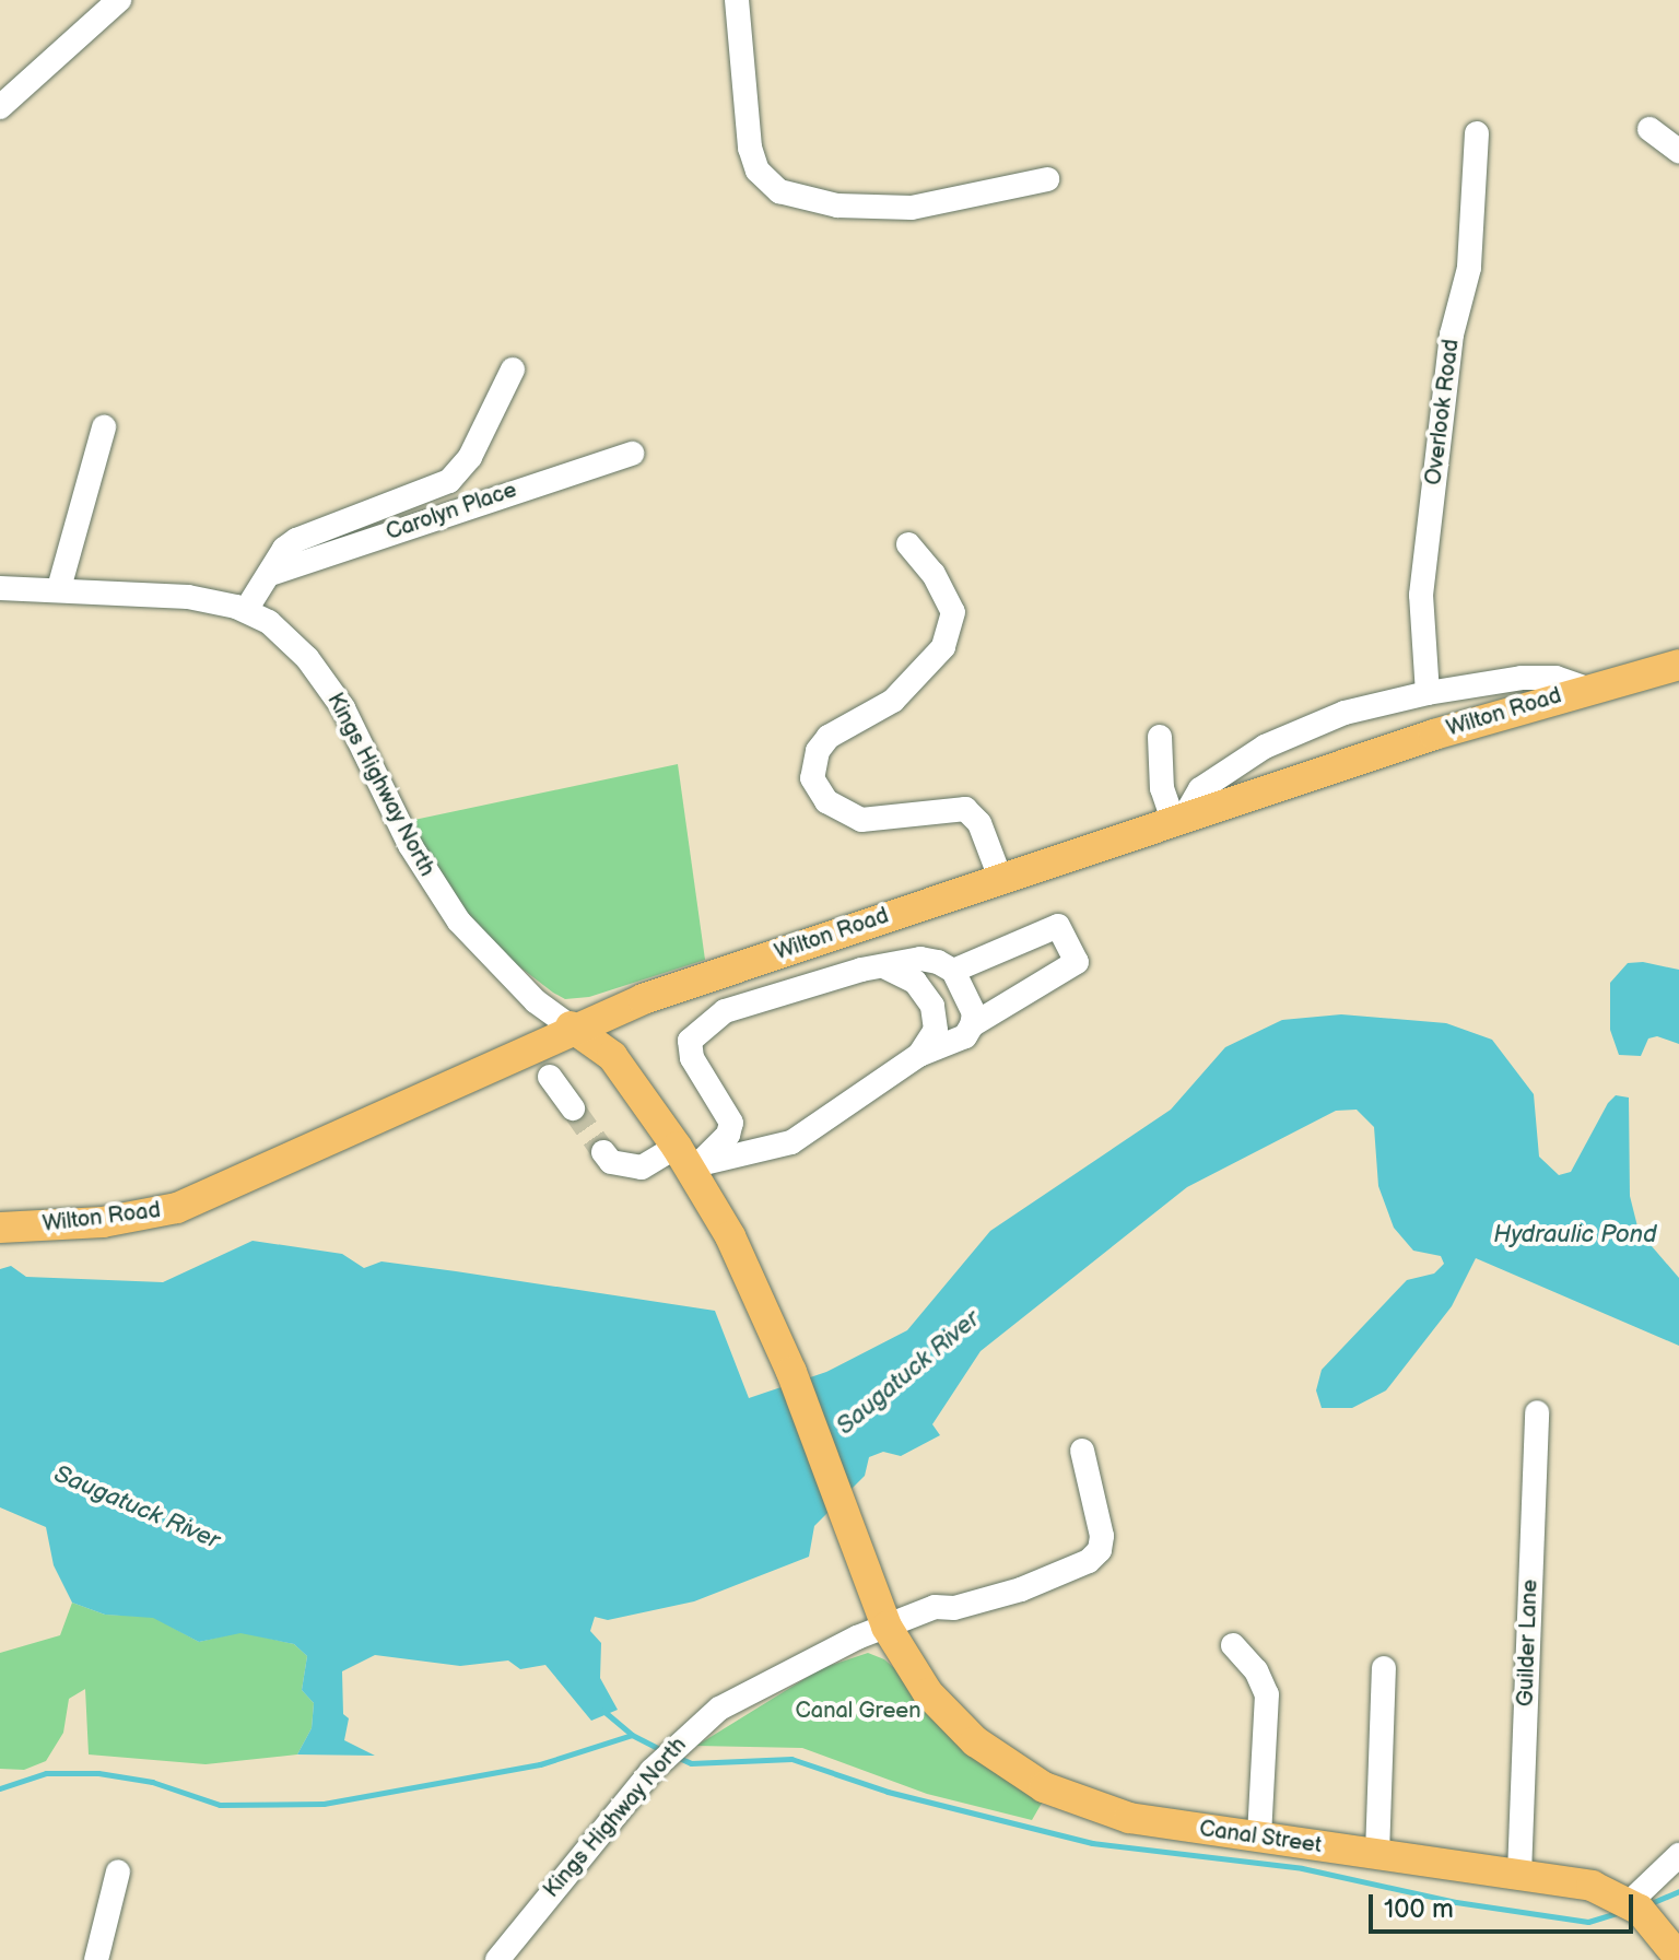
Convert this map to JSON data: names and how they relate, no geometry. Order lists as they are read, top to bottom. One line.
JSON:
{"streets":{"main road":["Wilton Road","Kings Highway North","Canal Street"],"street":["Overlook Road","Carolyn Place","Guilder Lane"]},"crossings":[["Wilton Road","Kings Highway North"],["Kings Highway North","Canal Street"],["Guilder Lane","Canal Street"]],"water":["Hydraulic Pond","Saugatuck River"],"parks":["Canal Green"],"scale_bar":"100 m"}
